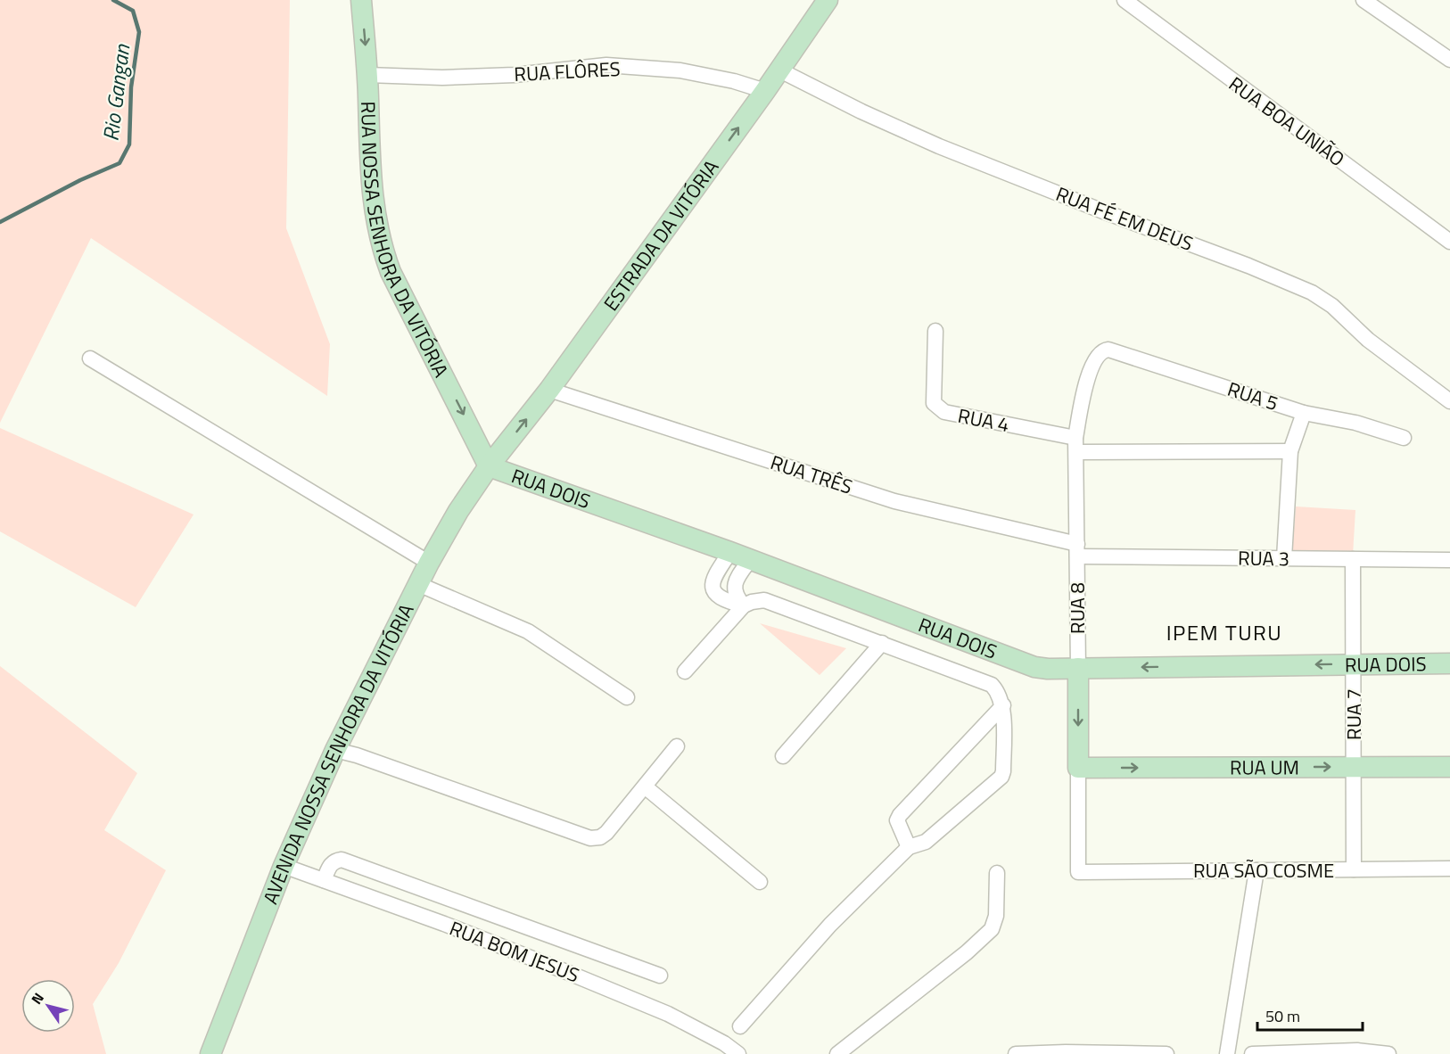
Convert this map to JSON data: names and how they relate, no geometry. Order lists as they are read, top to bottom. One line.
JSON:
{"streets":{"main road":["ESTRADA DA VITÓRIA","RUA NOSSA SENHORA DA VITÓRIA","RUA DOIS","RUA 8","AVENIDA NOSSA SENHORA DA VITÓRIA","RUA UM"],"street":["RUA FLÔRES","RUA BOA UNIÃO","RUA FÉ EM DEUS","RUA 5","RUA 4","RUA TRÊS","RUA 3","RUA 7","RUA SÃO COSME","RUA BOM JESUS"]},"crossings":[["RUA FLÔRES","ESTRADA DA VITÓRIA"],["RUA FLÔRES","RUA NOSSA SENHORA DA VITÓRIA"],["RUA FÉ EM DEUS","ESTRADA DA VITÓRIA"],["ESTRADA DA VITÓRIA","RUA NOSSA SENHORA DA VITÓRIA"],["ESTRADA DA VITÓRIA","RUA TRÊS"],["ESTRADA DA VITÓRIA","RUA DOIS"],["ESTRADA DA VITÓRIA","AVENIDA NOSSA SENHORA DA VITÓRIA"],["RUA NOSSA SENHORA DA VITÓRIA","RUA DOIS"],["RUA NOSSA SENHORA DA VITÓRIA","AVENIDA NOSSA SENHORA DA VITÓRIA"],["RUA 5","RUA 8"],["RUA 4","RUA 8"],["RUA TRÊS","RUA 3"],["RUA TRÊS","RUA 8"],["RUA DOIS","RUA 8"],["RUA DOIS","RUA 7"],["RUA DOIS","AVENIDA NOSSA SENHORA DA VITÓRIA"],["RUA 3","RUA 8"],["RUA 3","RUA 7"],["RUA 8","RUA UM"],["RUA 8","RUA SÃO COSME"],["RUA 7","RUA UM"],["RUA 7","RUA SÃO COSME"],["AVENIDA NOSSA SENHORA DA VITÓRIA","RUA BOM JESUS"]],"one_way":["ESTRADA DA VITÓRIA","RUA NOSSA SENHORA DA VITÓRIA","RUA UM"],"districts":["IPEM TURU"],"water":["Rio Gangan"],"scale_bar":"50 m","north":"top left"}
